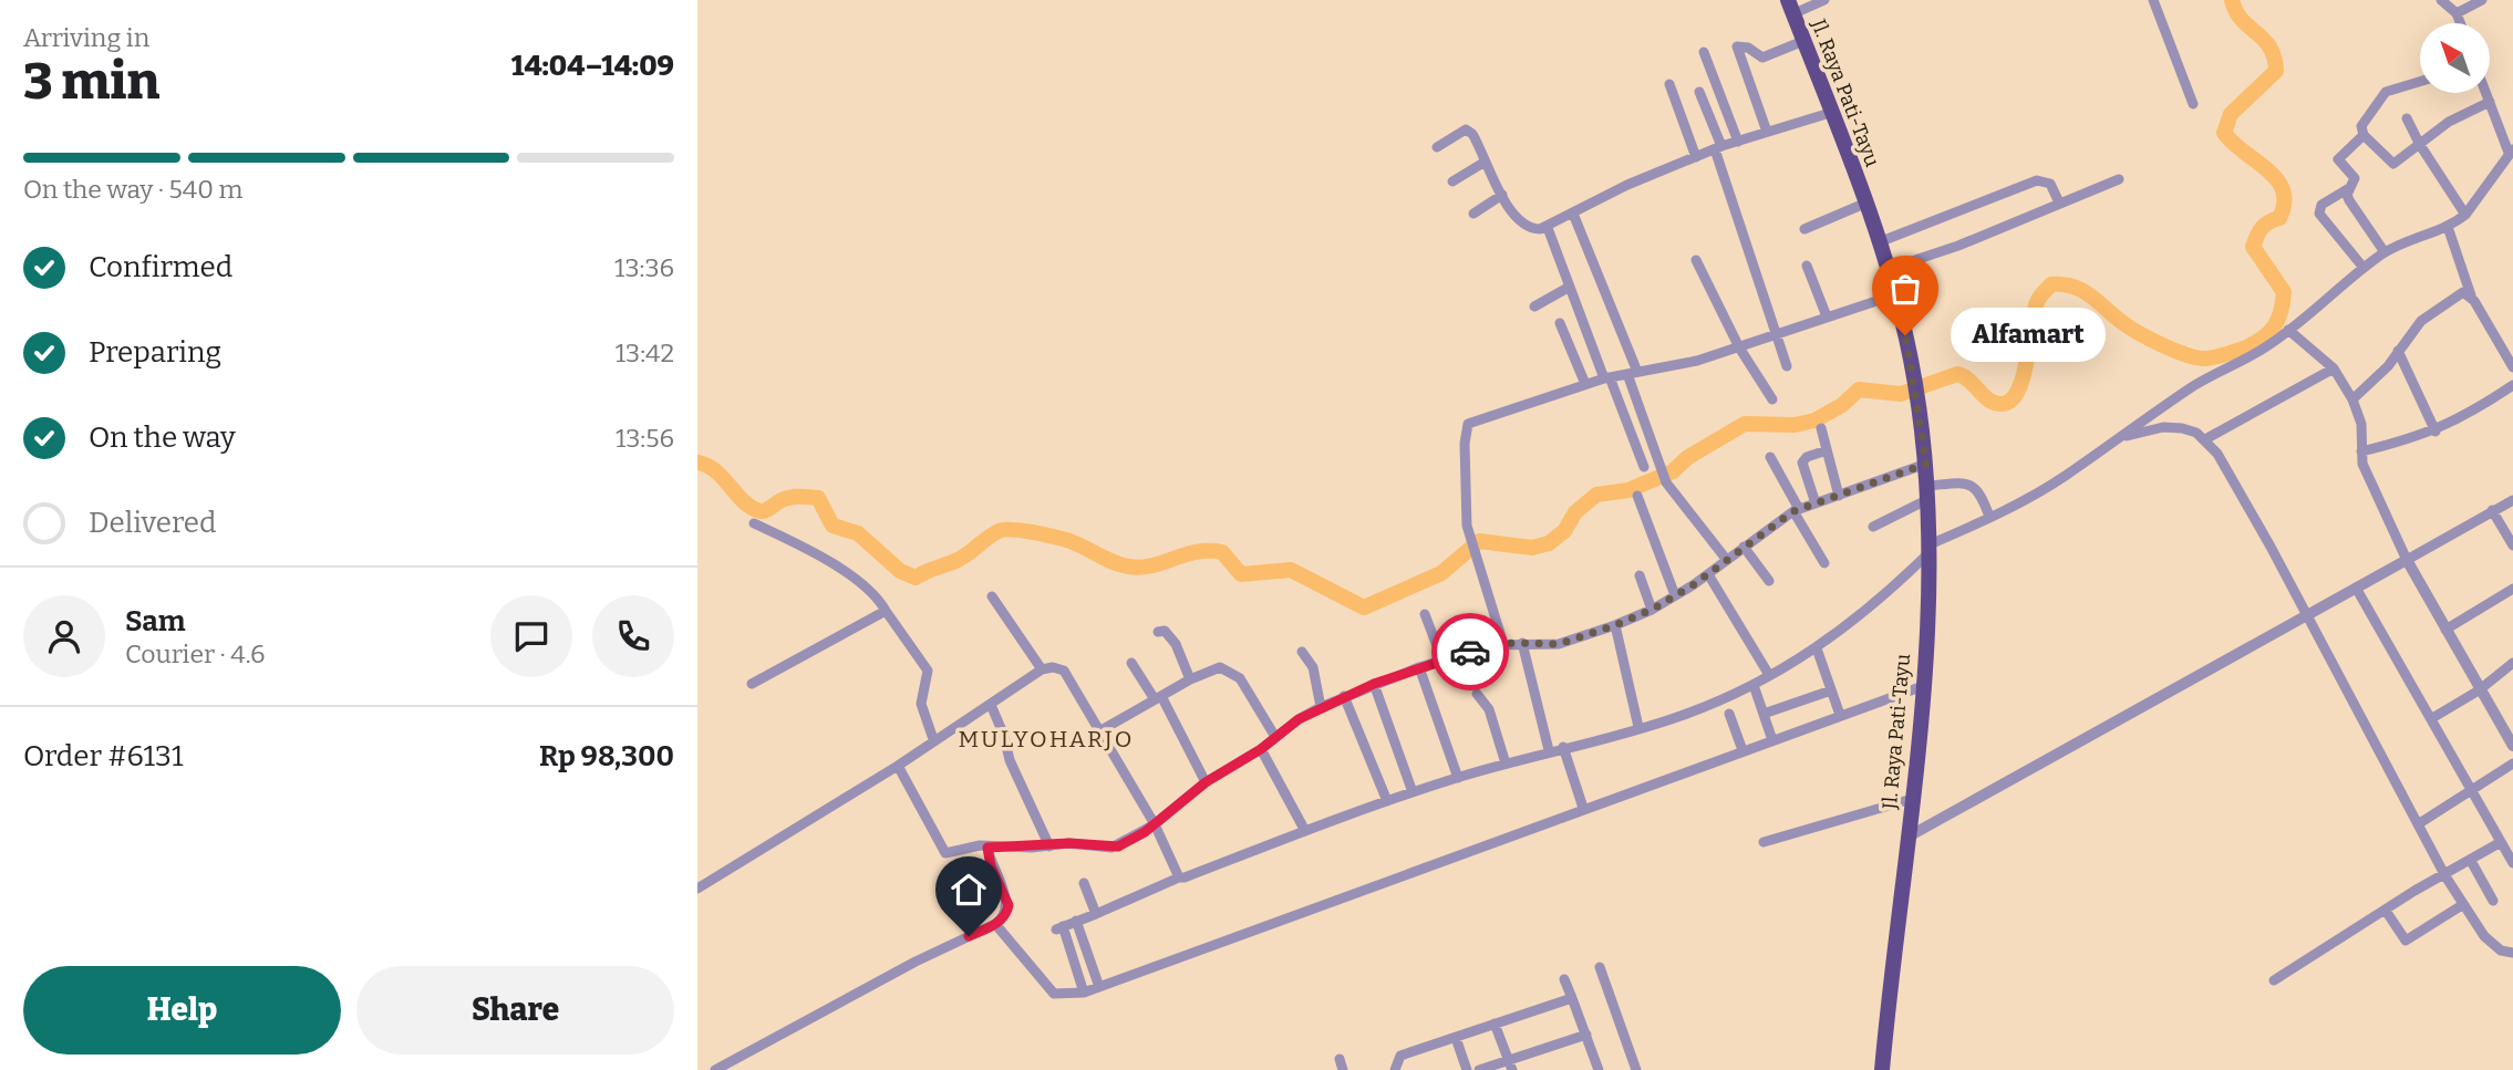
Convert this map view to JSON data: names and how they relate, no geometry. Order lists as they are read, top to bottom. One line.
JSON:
{"streets":{"main road":["Jl. Raya Pati-Tayu"]},"districts":["MULYOHARJO"],"places":["Alfamart"],"north":"top left","page":{"heading":["3 min","Arriving in","14:04–14:09"],"panel":["Sam","Courier · 4.6","Order #6131","Rp 98,300"],"bar":"On the way · 540 m","list":[["Confirmed","13:36"],["Preparing","13:42"],["On the way","13:56"],"Delivered"],"bubble":"Alfamart","buttons":["Help","Share"]}}
